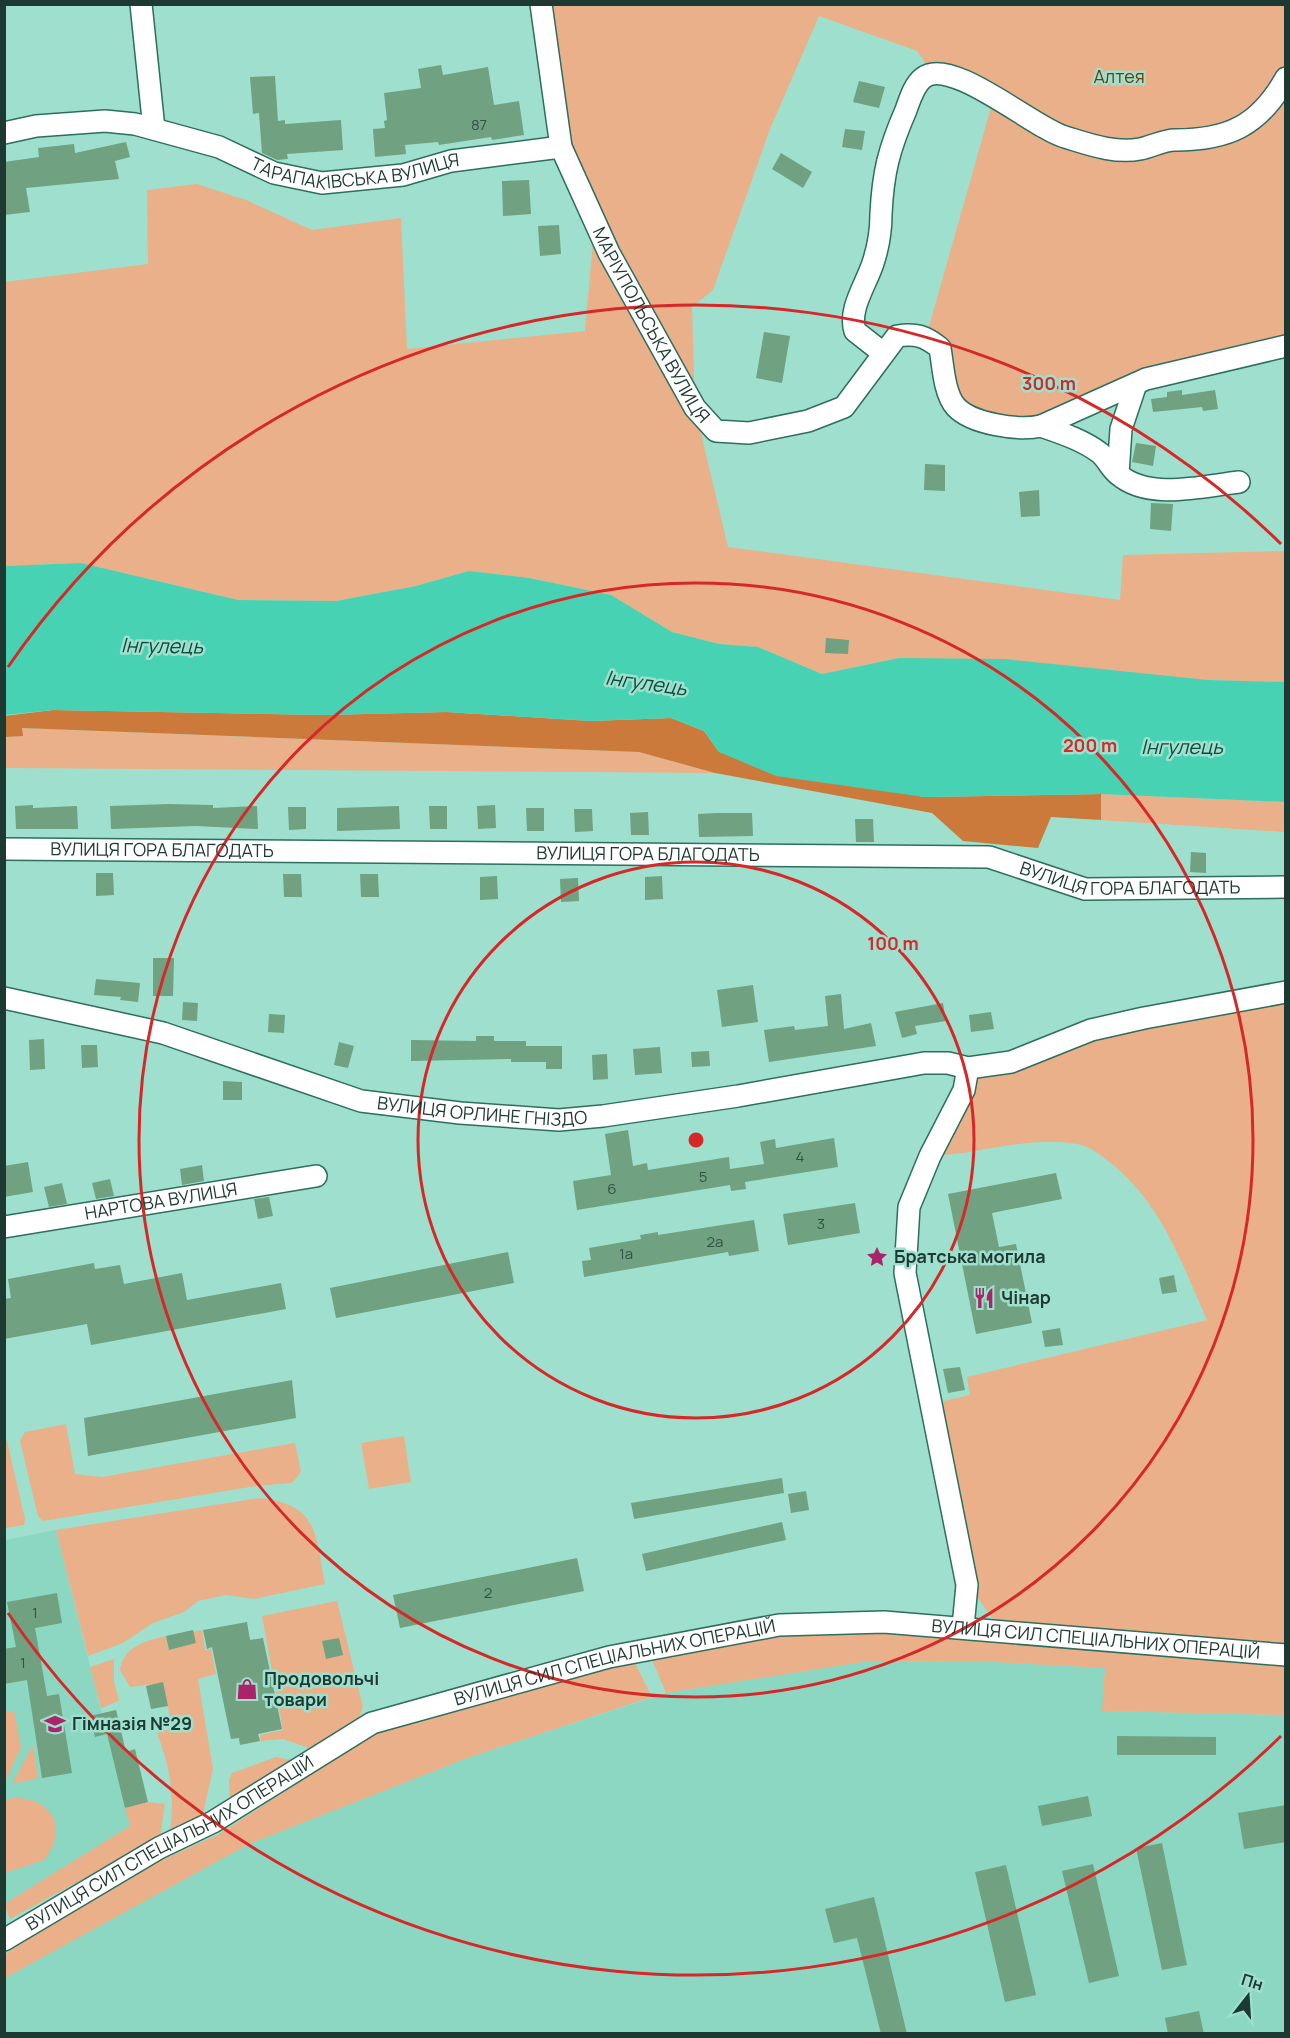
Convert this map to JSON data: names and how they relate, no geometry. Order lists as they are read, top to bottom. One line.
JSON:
{"streets":{"street":["ТАРАПАКІВСЬКА ВУЛИЦЯ","МАРІУПОЛЬСЬКА ВУЛИЦЯ","ВУЛИЦЯ ГОРА БЛАГОДАТЬ","ВУЛИЦЯ ОРЛИНЕ ГНІЗДО","НАРТОВА ВУЛИЦЯ","ВУЛИЦЯ СИЛ СПЕЦІАЛЬНИХ ОПЕРАЦІЙ"]},"crossings":[["ТАРАПАКІВСЬКА ВУЛИЦЯ","МАРІУПОЛЬСЬКА ВУЛИЦЯ"]],"water":["Інгулець"],"parks":["Алтея"],"places":{"place":["Братська могила"],"restaurant":["Чінар"],"shop":["Продовольчі товари"],"school or university":["Гімназія №29"]},"house_numbers":["87","4","5","6","3","2а","1а","2","1","1"],"north":"top","rings":["300 m","200 m","100 m"]}
